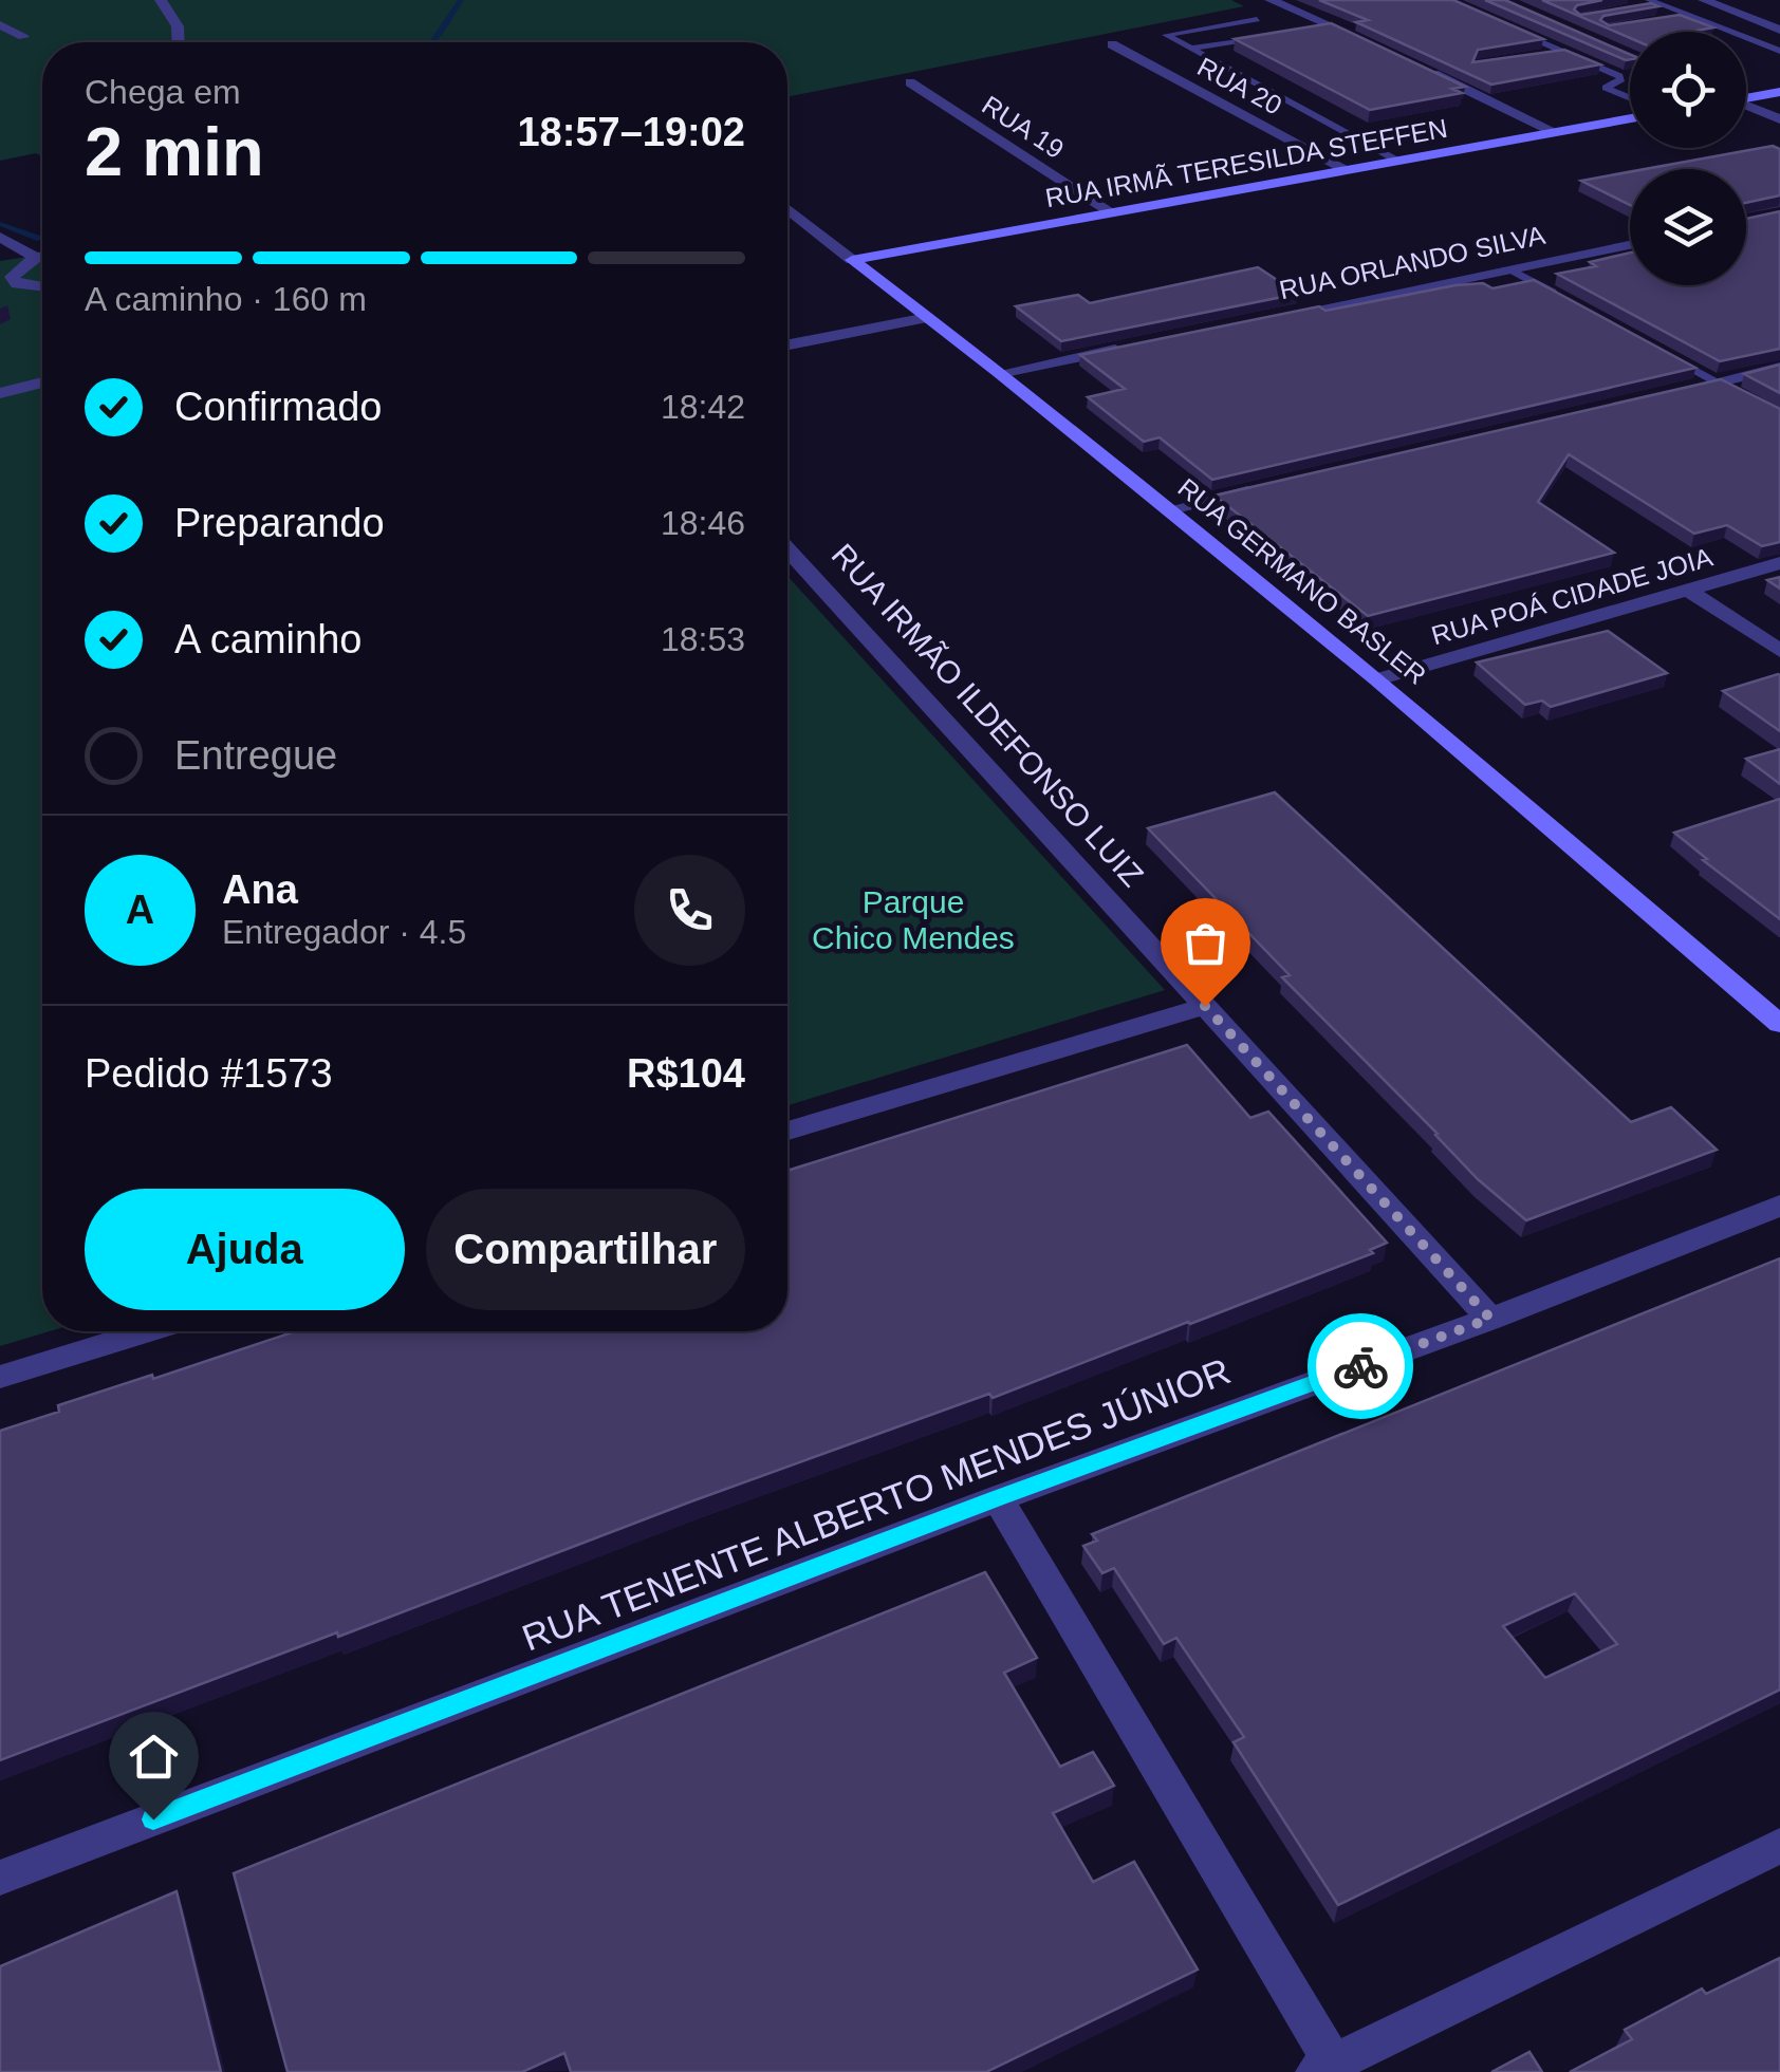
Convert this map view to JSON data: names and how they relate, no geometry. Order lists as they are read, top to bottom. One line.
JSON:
{"streets":{"street":["RUA 20","RUA 19","RUA IRMÃ TERESILDA STEFFEN","RUA ORLANDO SILVA","RUA GERMANO BASLER","RUA POÁ CIDADE JOIA","RUA IRMÃO ILDEFONSO LUIZ","RUA TENENTE ALBERTO MENDES JÚNIOR"]},"crossings":[["RUA 20","RUA IRMÃ TERESILDA STEFFEN"],["RUA 19","RUA IRMÃ TERESILDA STEFFEN"],["RUA IRMÃ TERESILDA STEFFEN","RUA GERMANO BASLER"],["RUA GERMANO BASLER","RUA POÁ CIDADE JOIA"],["RUA IRMÃO ILDEFONSO LUIZ","RUA TENENTE ALBERTO MENDES JÚNIOR"]],"parks":["Parque Chico Mendes"],"page":{"heading":["2 min","Chega em","18:57–19:02"],"panel":["Ana","Entregador · 4.5","Pedido #1573","R$104"],"bar":"A caminho · 160 m","list":[["Confirmado","18:42"],["Preparando","18:46"],["A caminho","18:53"],"Entregue"],"round":"A","buttons":["Ajuda","Compartilhar"]}}
